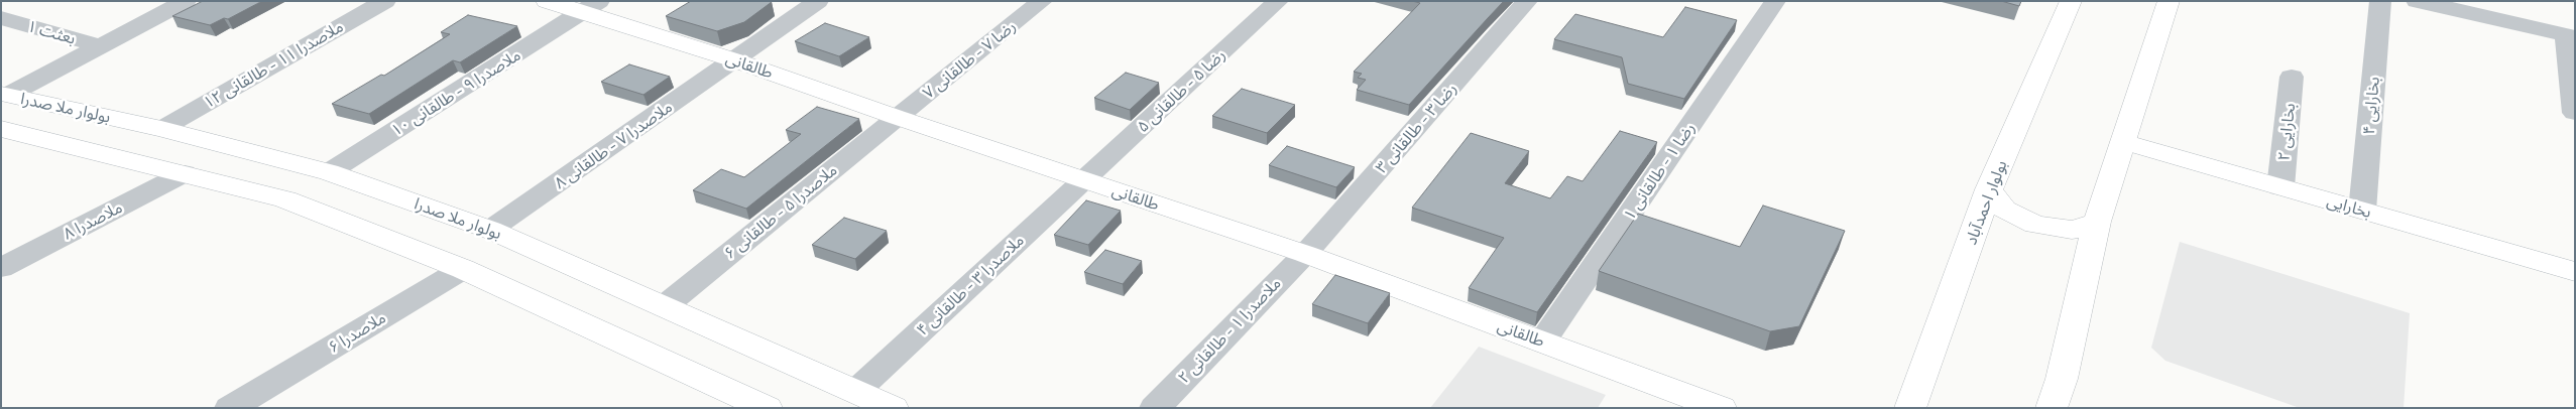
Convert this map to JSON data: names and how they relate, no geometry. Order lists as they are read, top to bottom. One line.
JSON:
{"streets":{"main road":["طالقانی","بولوار ملا صدرا","بولوار احمدآباد","بخارایی"],"street":["بعثت ۱","رضا ۷ - طالقانی ۷","ملاصدرا ۱۱ - طالقانی ۱۲","رضا ۵ - طالقانی ۵","ملاصدرا ۹ - طالقانی ۱۰","بخارایی ۴","رضا ۳ - طالقانی ۳","بخارایی ۲","ملاصدرا ۷ - طالقانی ۸","رضا ۱ - طالقانی ۱","ملاصدرا ۵ - طالقانی ۶","ملاصدرا ۸","ملاصدرا ۳ - طالقانی ۴","ملاصدرا ۱ - طالقانی ۲","ملاصدرا ۶"]},"crossings":[["رضا ۷ - طالقانی ۷","طالقانی"],["رضا ۷ - طالقانی ۷","ملاصدرا ۵ - طالقانی ۶"],["ملاصدرا ۱۱ - طالقانی ۱۲","بولوار ملا صدرا"],["طالقانی","رضا ۵ - طالقانی ۵"],["طالقانی","ملاصدرا ۹ - طالقانی ۱۰"],["طالقانی","رضا ۳ - طالقانی ۳"],["طالقانی","ملاصدرا ۷ - طالقانی ۸"],["طالقانی","رضا ۱ - طالقانی ۱"],["طالقانی","ملاصدرا ۵ - طالقانی ۶"],["طالقانی","ملاصدرا ۳ - طالقانی ۴"],["طالقانی","ملاصدرا ۱ - طالقانی ۲"],["رضا ۵ - طالقانی ۵","ملاصدرا ۳ - طالقانی ۴"],["ملاصدرا ۹ - طالقانی ۱۰","بولوار ملا صدرا"],["بخارایی ۴","بخارایی"],["بولوار ملا صدرا","ملاصدرا ۷ - طالقانی ۸"],["بولوار ملا صدرا","ملاصدرا ۵ - طالقانی ۶"],["بولوار ملا صدرا","ملاصدرا ۳ - طالقانی ۴"],["رضا ۳ - طالقانی ۳","ملاصدرا ۱ - طالقانی ۲"],["بخارایی ۲","بخارایی"]]}
